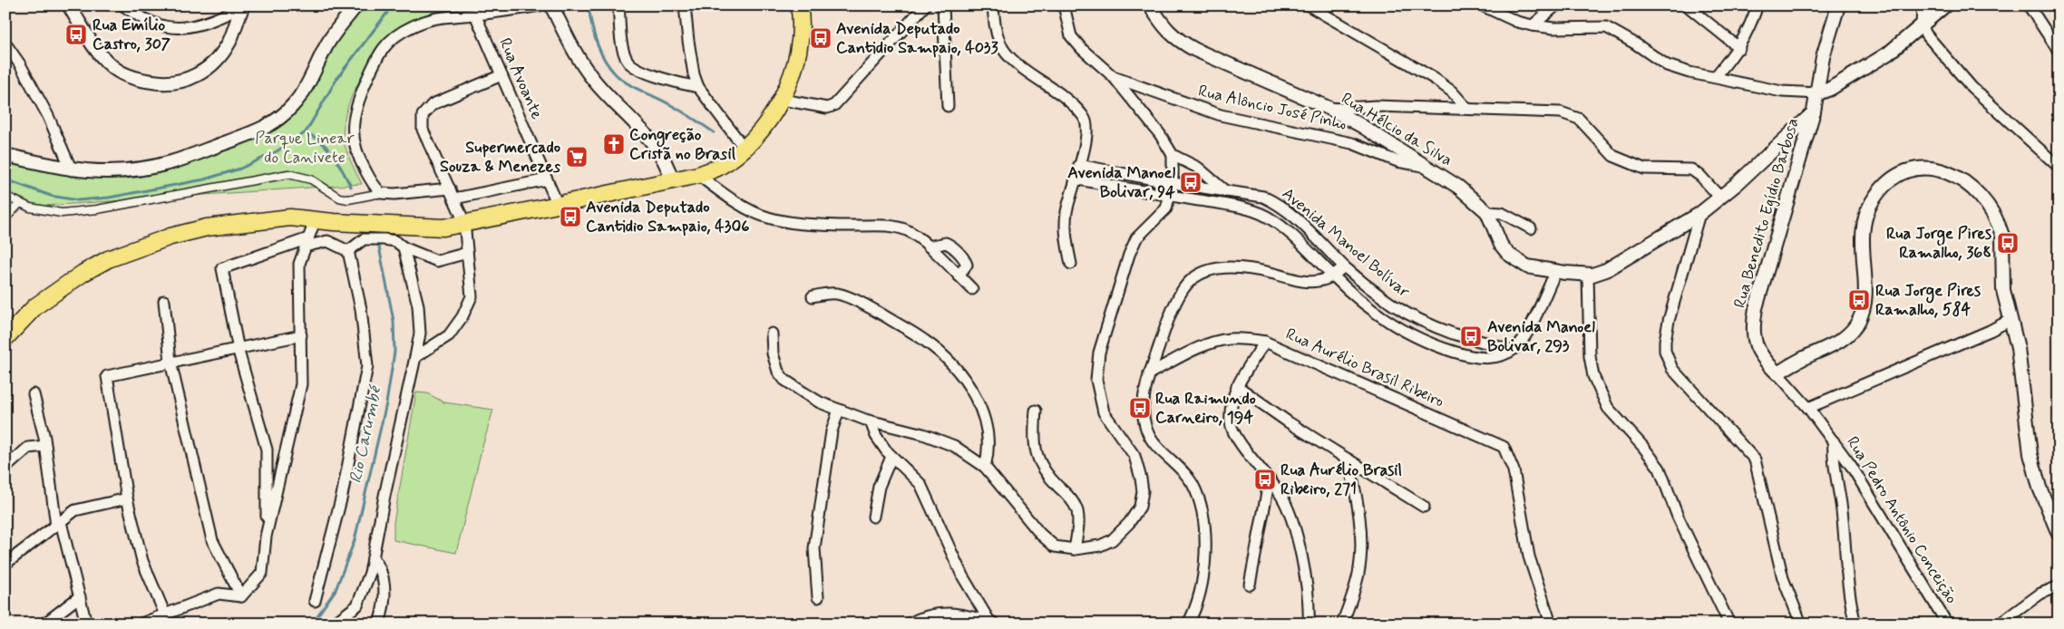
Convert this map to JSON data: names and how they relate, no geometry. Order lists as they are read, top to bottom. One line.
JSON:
{"streets":{"street":["Rua Avoante","Rua Alôncio José Pinho","Rua Hélcio da Silva","Rua Benedito Egídio Barbosa","Avenida Manoel Bolívar","Rua Aurélio Brasil Ribeiro","Rua Pedro Antônio Conceição"]},"crossings":[["Rua Alôncio José Pinho","Rua Hélcio da Silva"],["Rua Hélcio da Silva","Rua Benedito Egídio Barbosa"],["Rua Benedito Egídio Barbosa","Rua Pedro Antônio Conceição"]],"water":["Rio Carumbé"],"parks":["Parque Linear do Canivete"],"places":{"bus stop":["Rua Emílio Castro, 307","Avenida Deputado Cantidio Sampaio, 4033","Avenida Manoel Bolivar, 94","Avenida Deputado Cantidio Sampaio, 4306","Rua Jorge Pires Ramalho, 368","Rua Jorge Pires Ramalho, 584","Avenida Manoel Bolivar, 293","Rua Raimundo Carneiro, 194","Rua Aurélio Brasil Ribeiro, 271"],"church":["Congreção Cristã no Brasil"],"supermarket":["Supermercado Souza & Menezes"]}}
